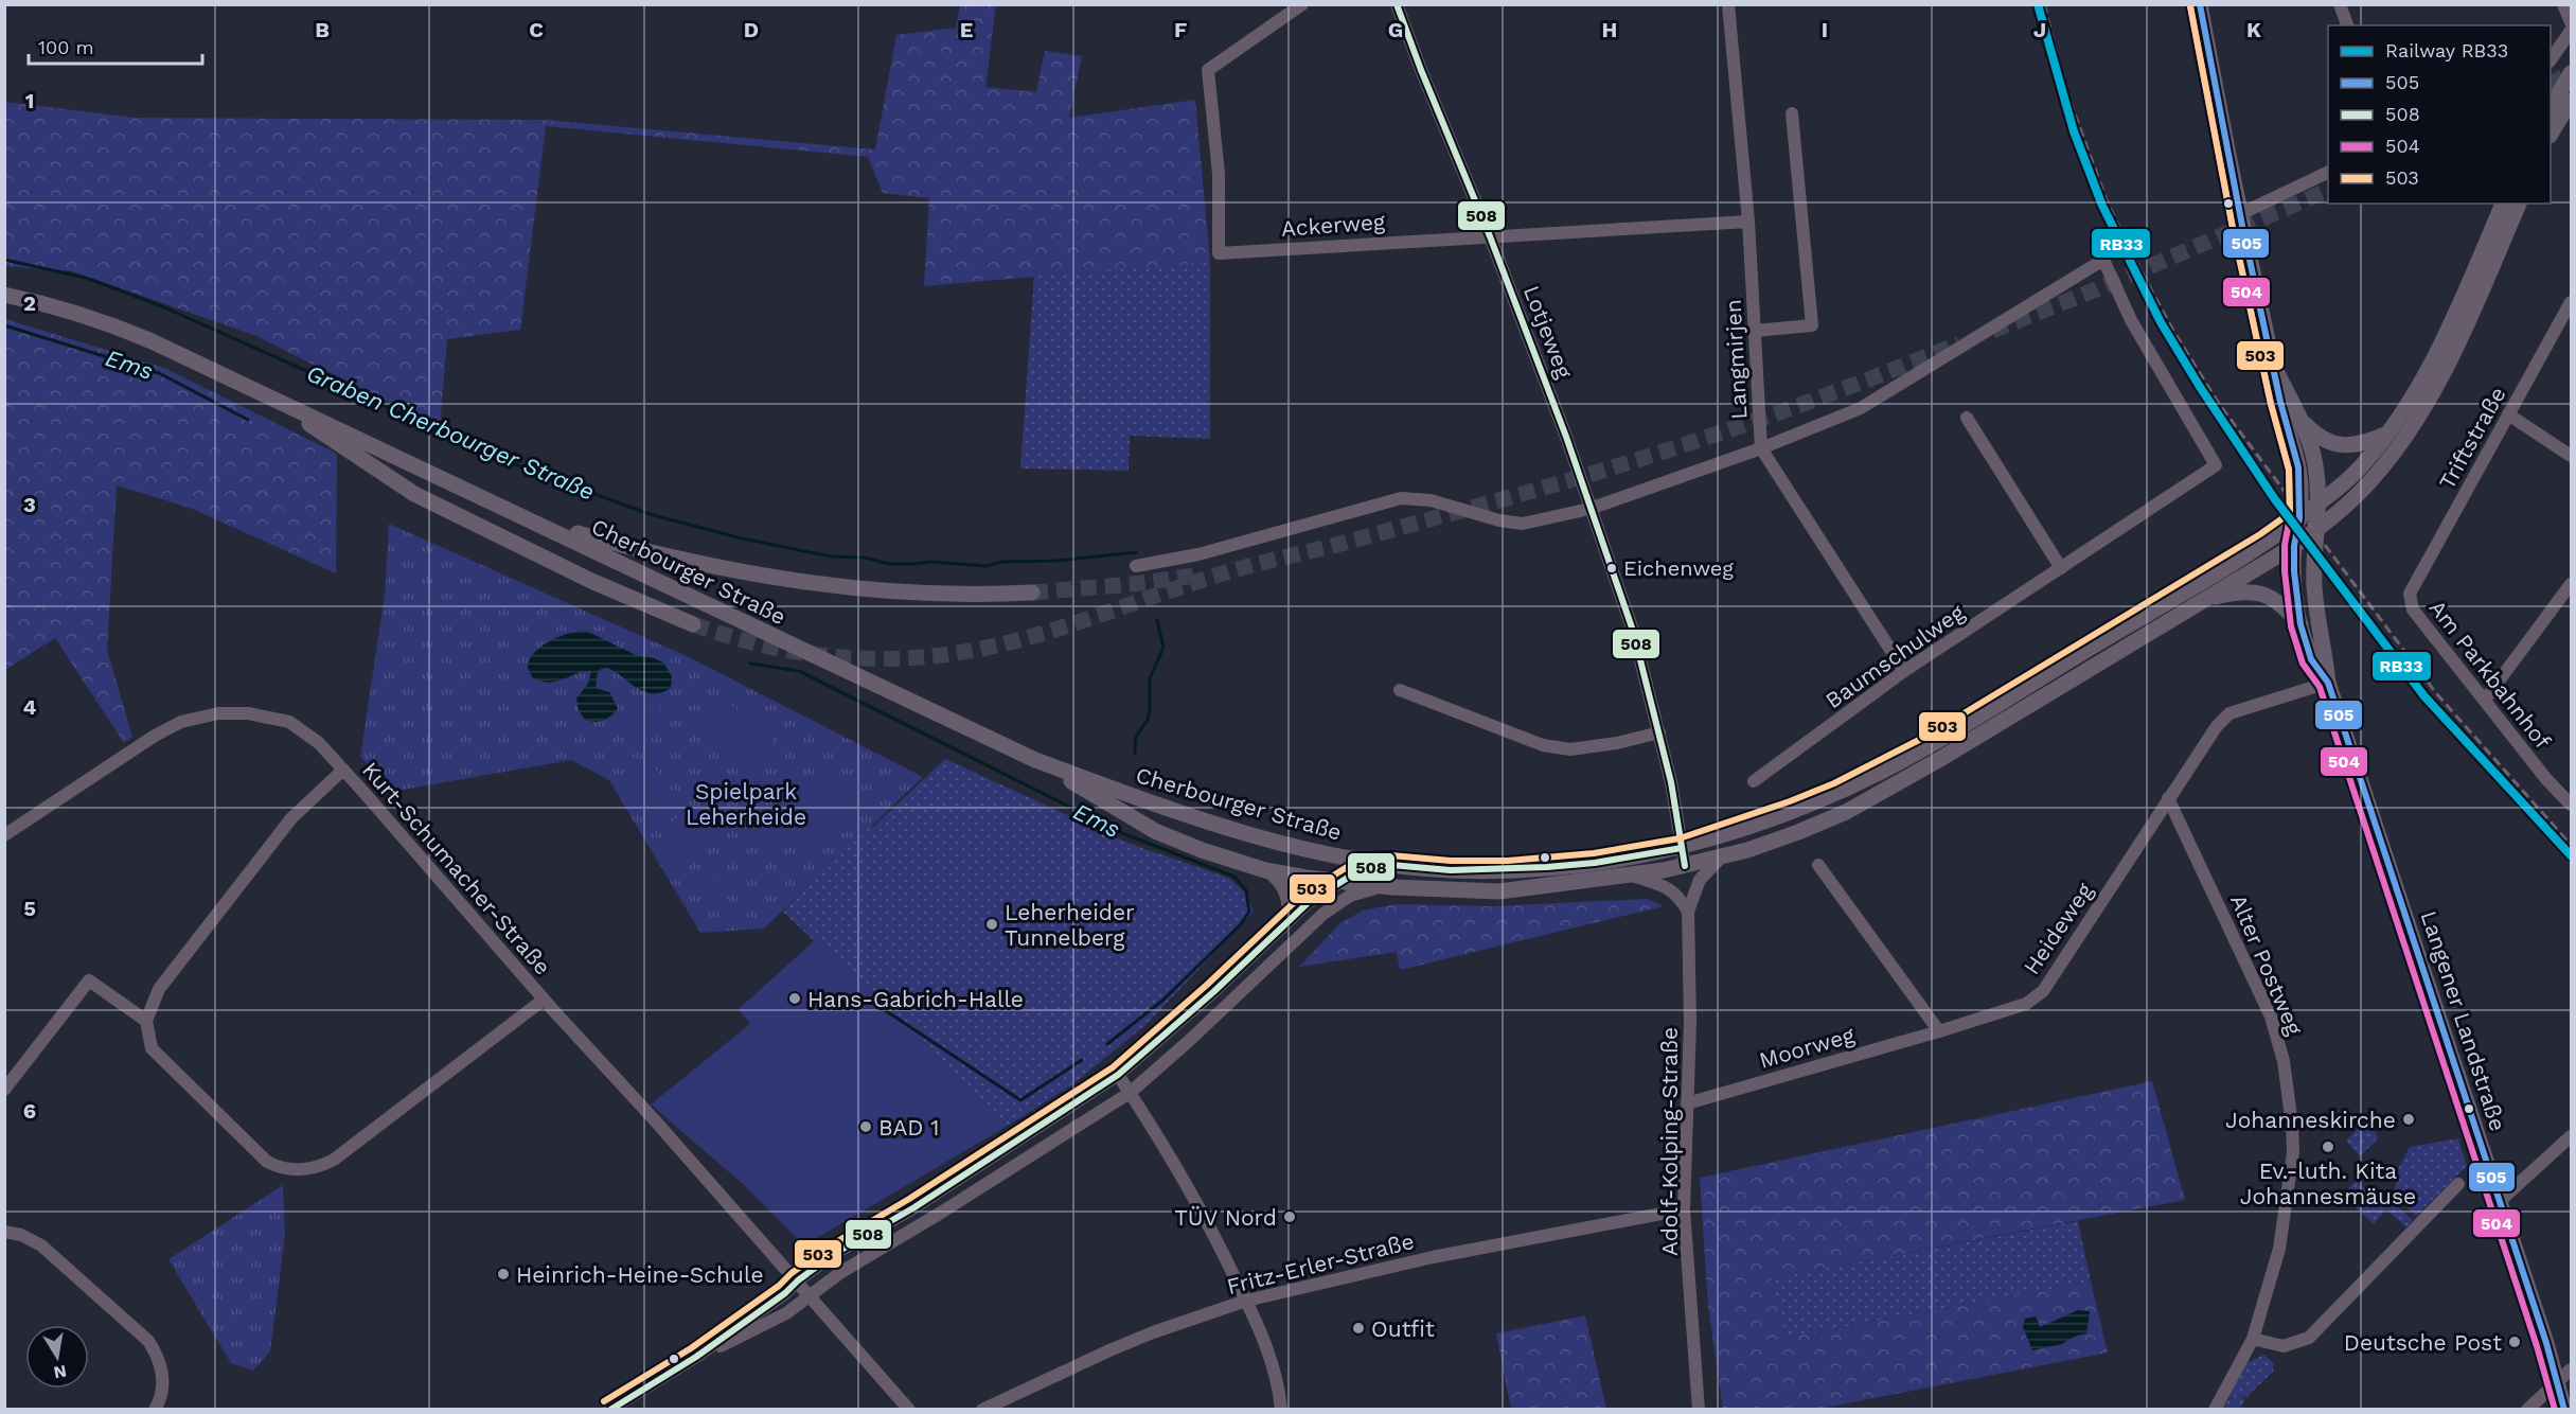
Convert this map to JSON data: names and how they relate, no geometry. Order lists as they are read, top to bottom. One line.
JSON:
{"streets":{"main road":["Cherbourger Straße","Langener Landstraße"],"street":["Ackerweg","Lotjeweg","Langmirjen","Triftstraße","Baumschulweg","Am Parkbahnhof","Kurt-Schumacher-Straße","Heideweg","Alter Postweg","Moorweg","Adolf-Kolping-Straße","Fritz-Erler-Straße"]},"crossings":[["Ackerweg","Lotjeweg"],["Ackerweg","Langmirjen"],["Lotjeweg","Cherbourger Straße"],["Langmirjen","Baumschulweg"],["Triftstraße","Am Parkbahnhof"],["Cherbourger Straße","Langener Landstraße"],["Cherbourger Straße","Adolf-Kolping-Straße"],["Heideweg","Alter Postweg"],["Heideweg","Langener Landstraße"],["Heideweg","Moorweg"],["Moorweg","Adolf-Kolping-Straße"],["Adolf-Kolping-Straße","Fritz-Erler-Straße"]],"water":["Ems","Graben Cherbourger Straße"],"parks":["Spielpark Leherheide"],"places":["Eichenweg","Leherheider Tunnelberg","Hans-Gabrich-Halle","Johanneskirche","BAD 1","Ev.-luth. Kita Johannesmäuse","TÜV Nord","Heinrich-Heine-Schule","Outfit","Deutsche Post"],"lines":["rail line RB33","transit line 505","transit line 508","transit line 504","transit line 503"],"legend":["Railway RB33","505","508","504","503"],"scale_bar":"100 m","north":"bottom","grid":{"columns":["B","C","D","E","F","G","H","I","J","K"],"rows":["1","2","3","4","5","6"]}}
